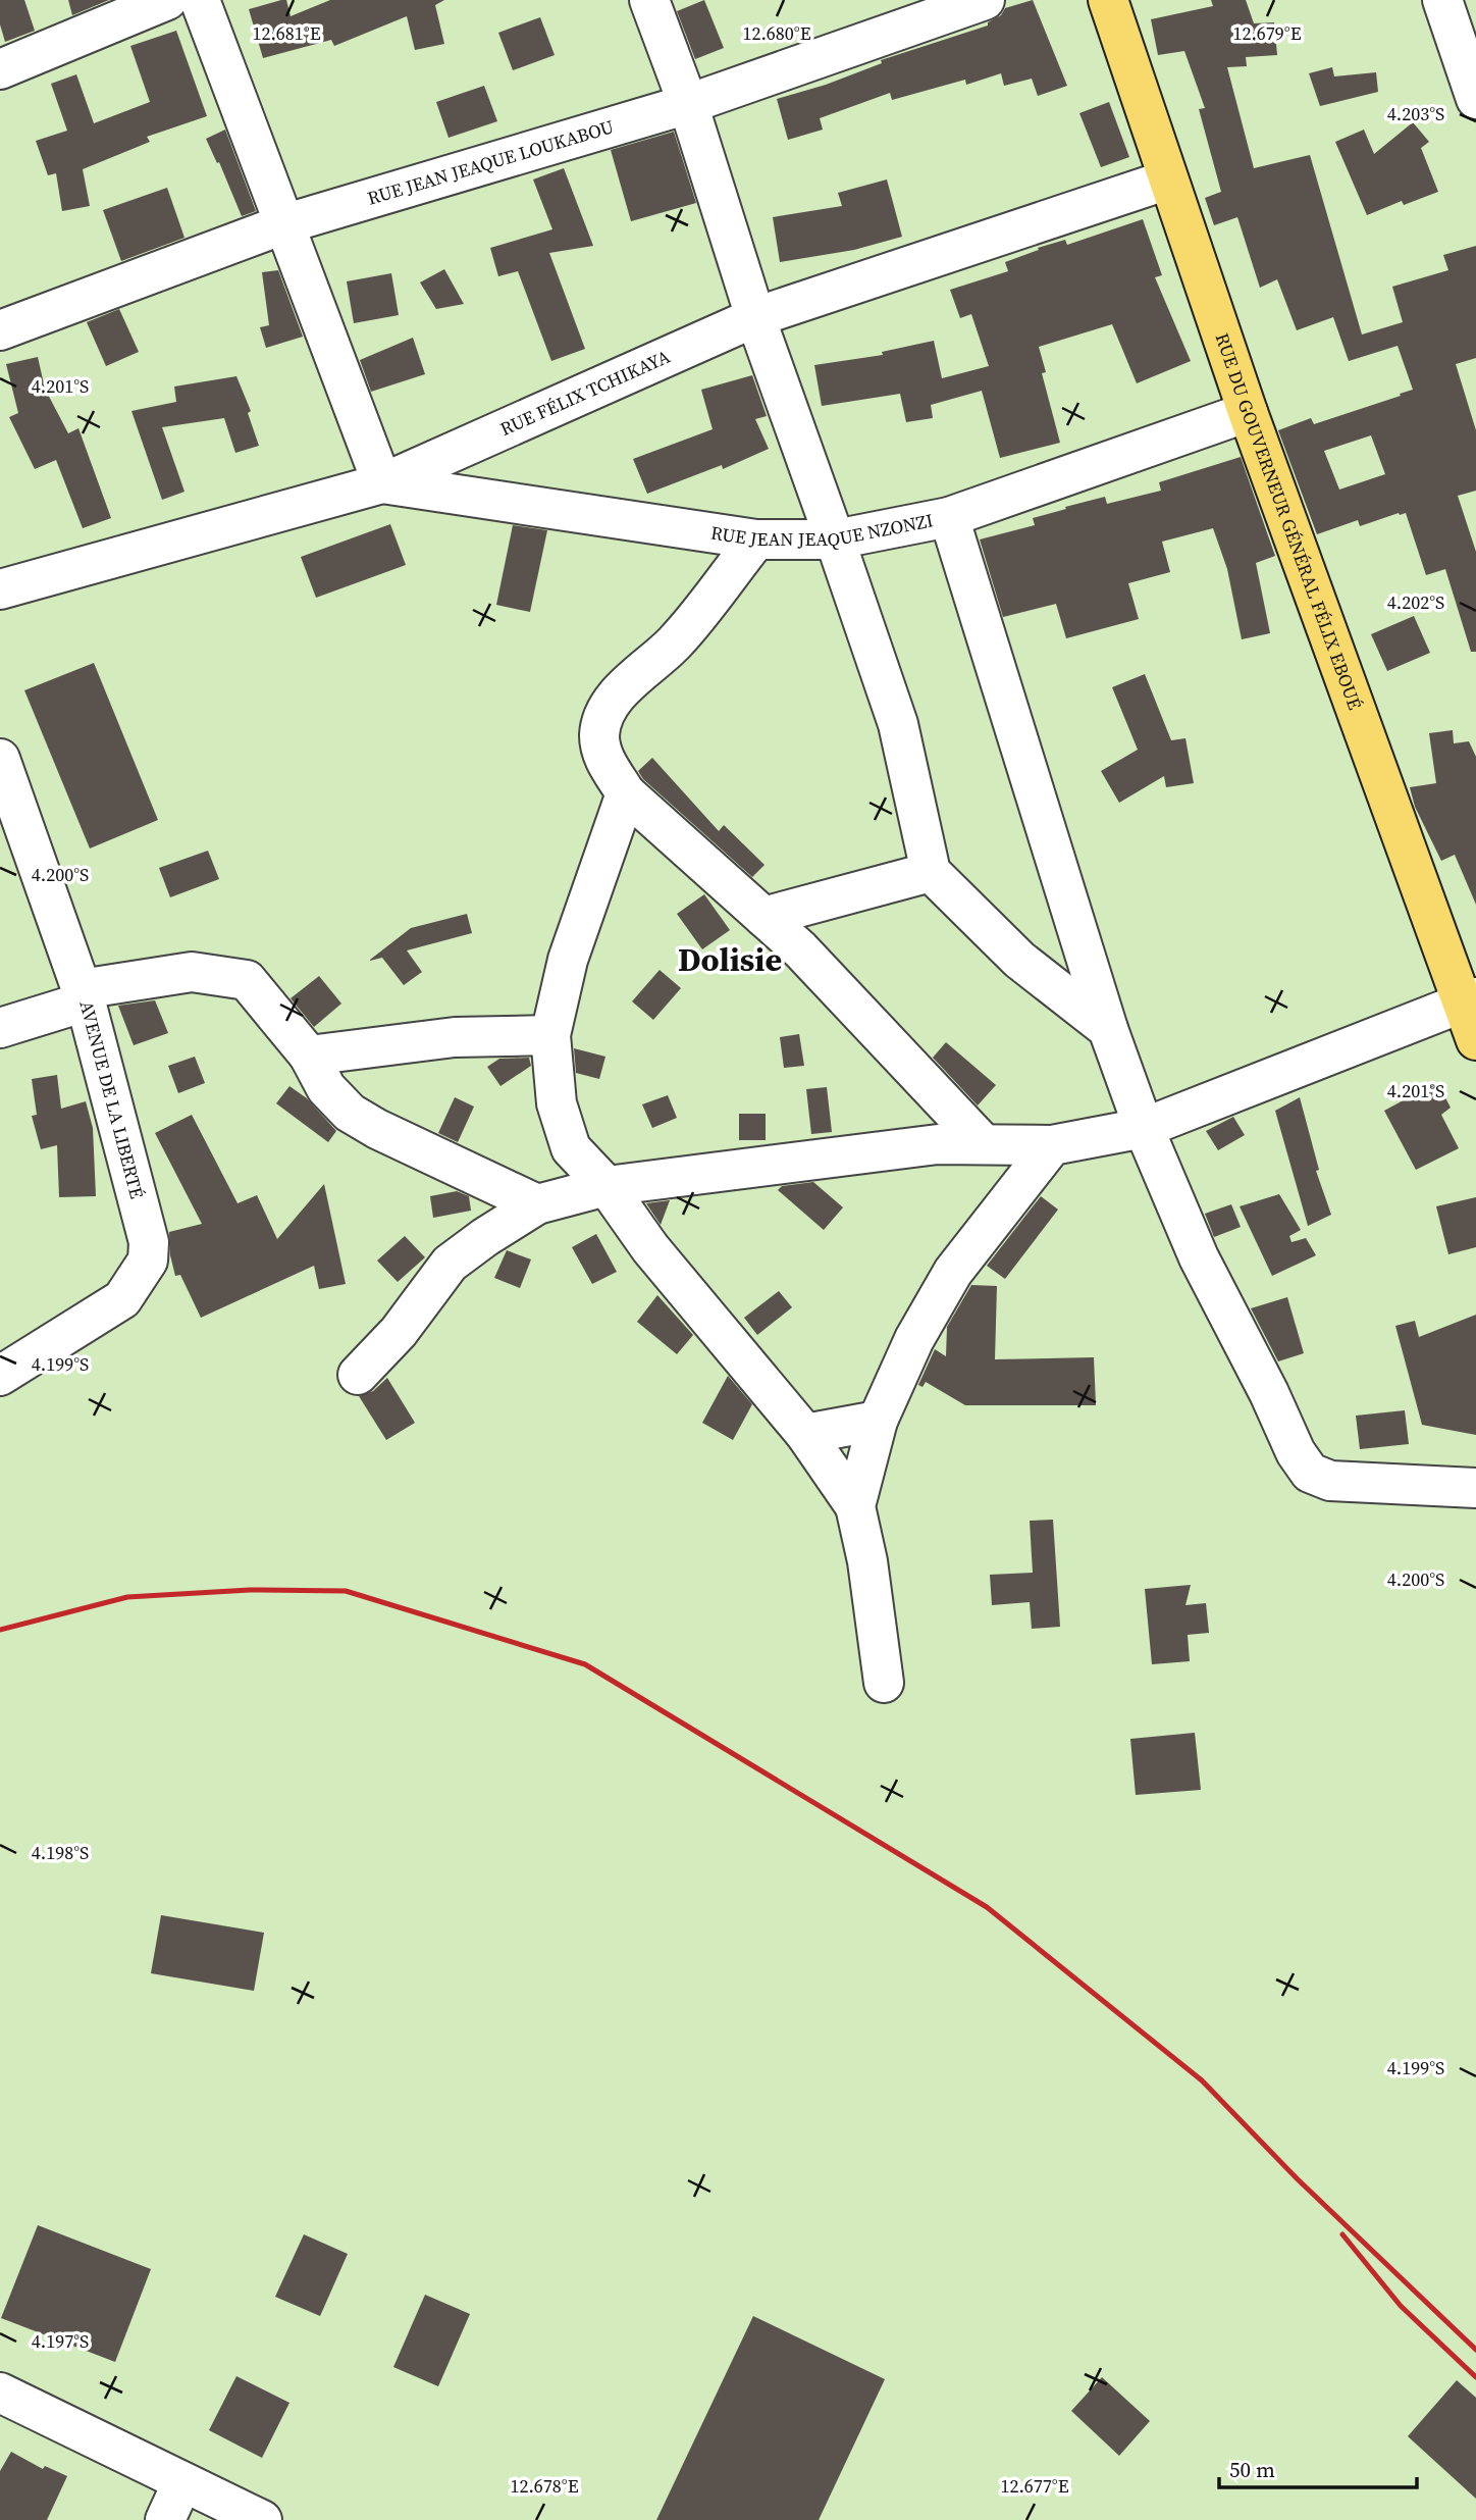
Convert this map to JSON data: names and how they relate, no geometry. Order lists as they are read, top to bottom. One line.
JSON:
{"streets":{"main road":["RUE DU GOUVERNEUR GÉNÉRAL FÉLIX EBOUÉ"],"street":["RUE JEAN JEAQUE LOUKABOU","RUE FÉLIX TCHIKAYA","RUE JEAN JEAQUE NZONZI","AVENUE DE LA LIBERTÉ"]},"crossings":[["RUE FÉLIX TCHIKAYA","RUE DU GOUVERNEUR GÉNÉRAL FÉLIX EBOUÉ"],["RUE FÉLIX TCHIKAYA","RUE JEAN JEAQUE NZONZI"],["RUE DU GOUVERNEUR GÉNÉRAL FÉLIX EBOUÉ","RUE JEAN JEAQUE NZONZI"]],"districts":["Dolisie"],"scale_bar":"50 m","coordinates":["12.681°E","12.680°E","12.679°E","4.203°S","4.201°S","4.202°S","4.200°S","4.199°S","4.198°S","4.197°S","12.678°E","12.677°E"]}
